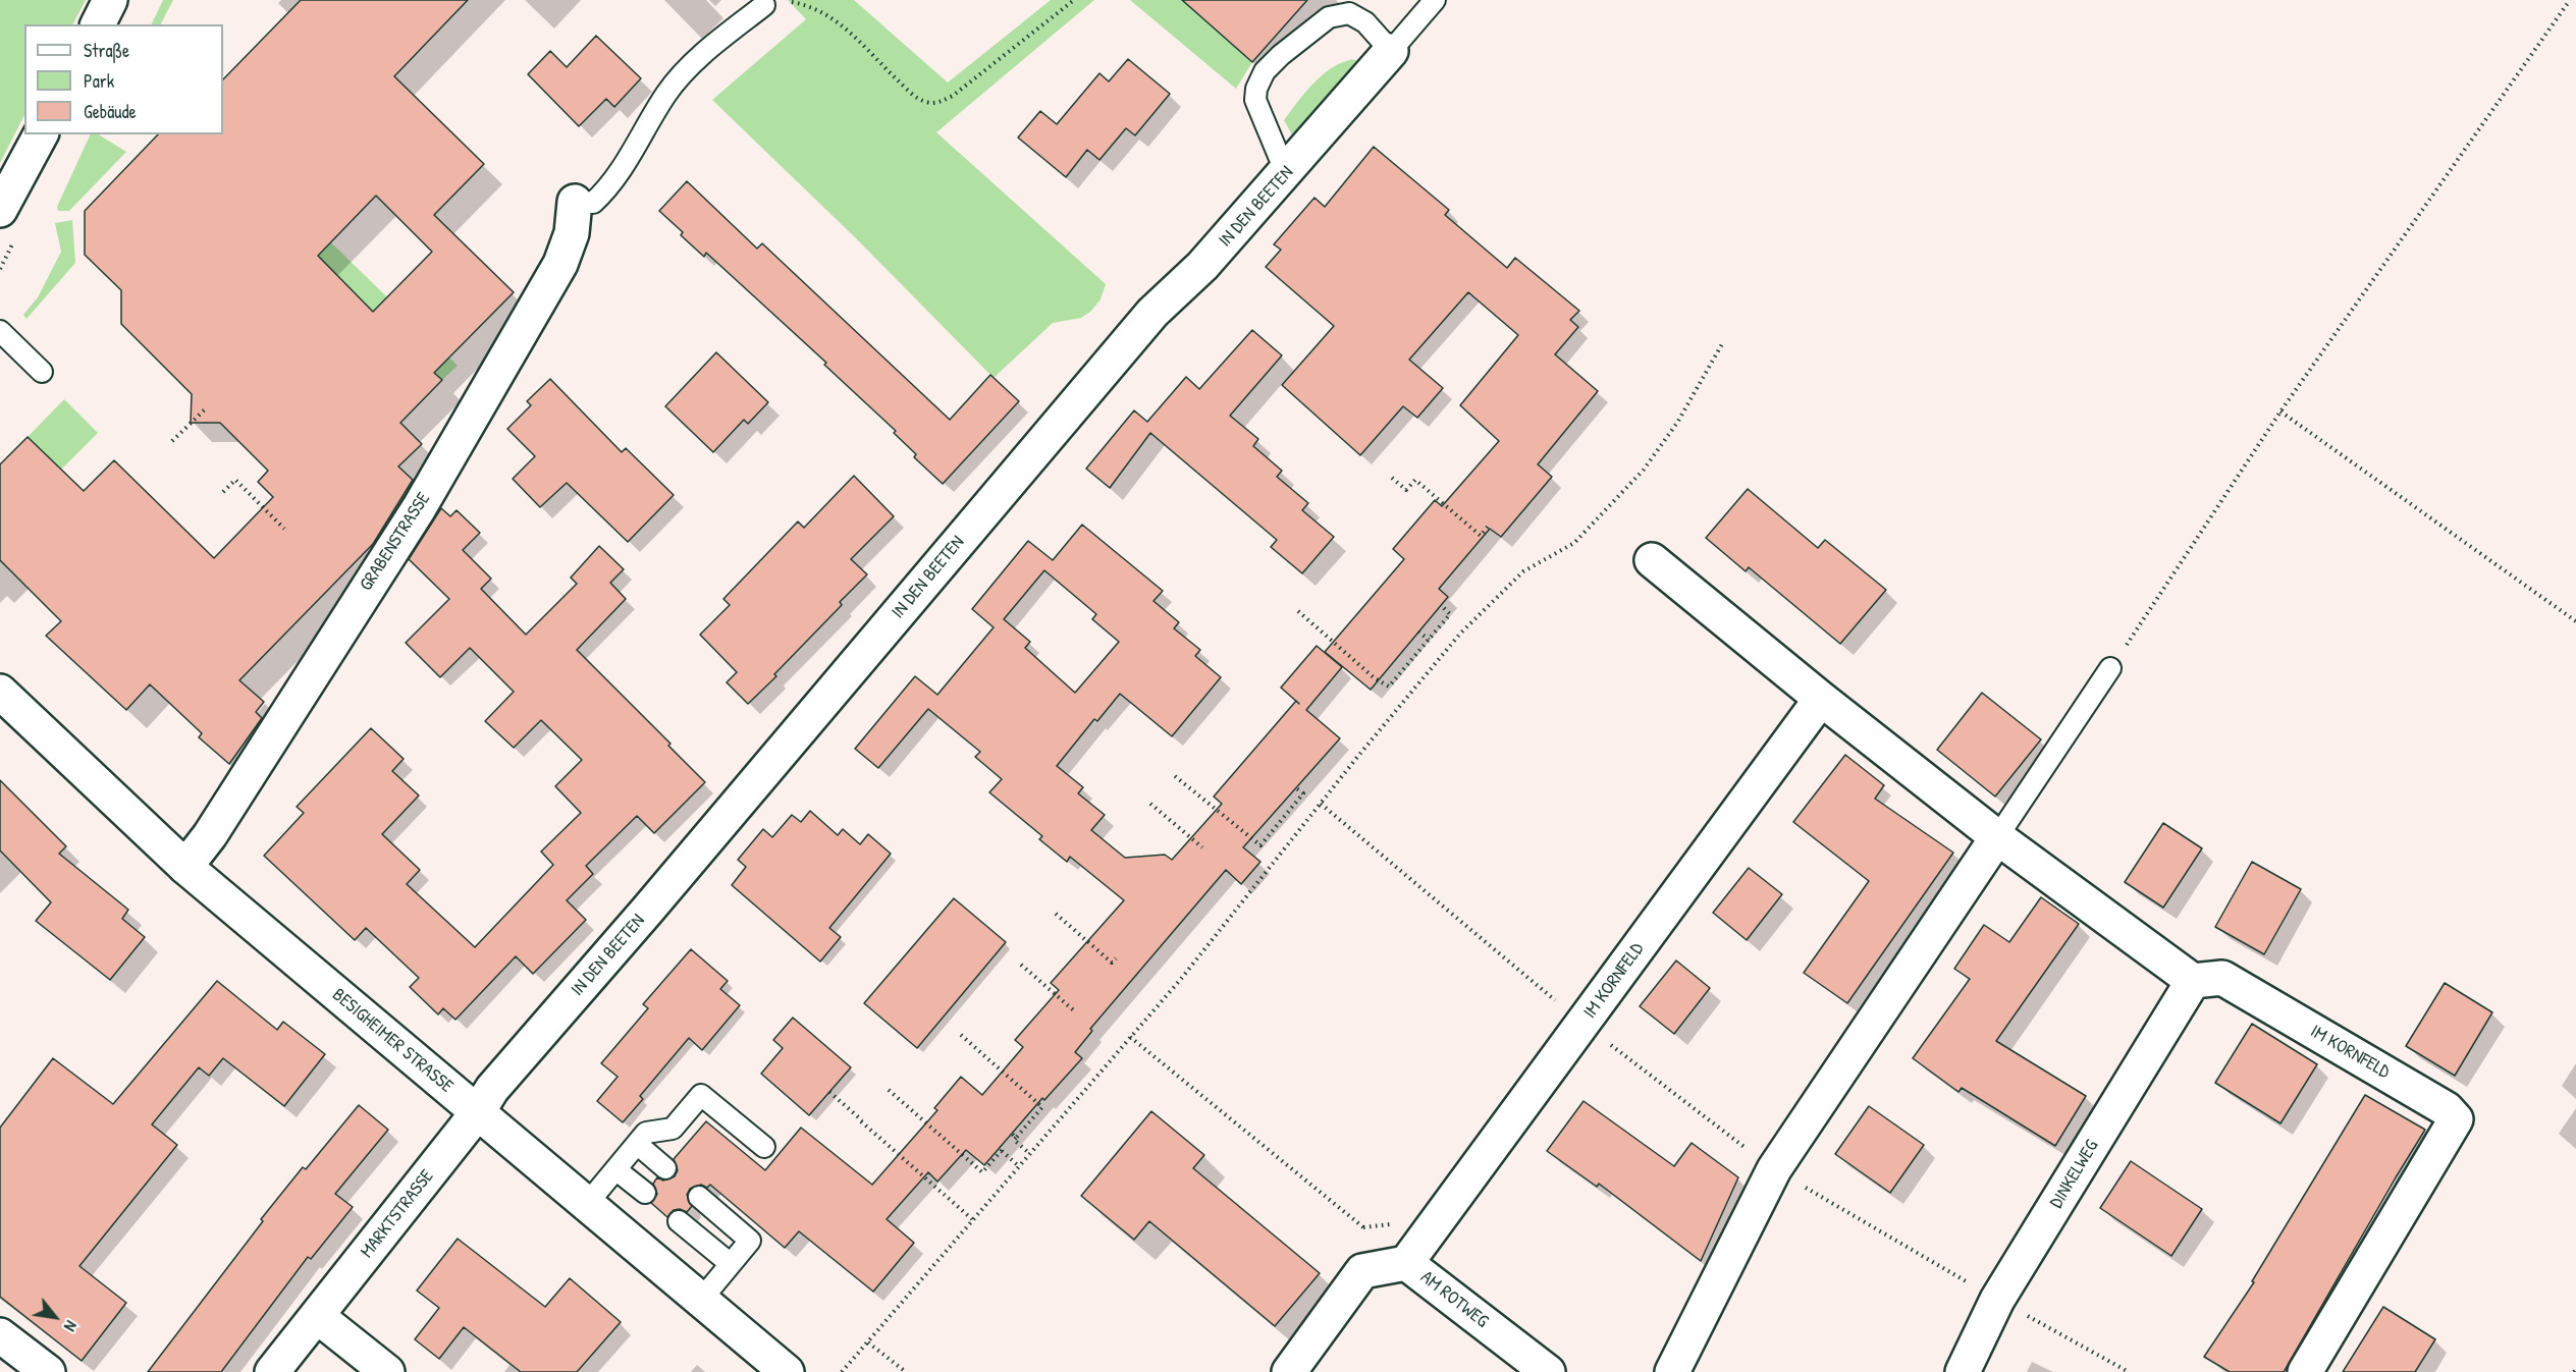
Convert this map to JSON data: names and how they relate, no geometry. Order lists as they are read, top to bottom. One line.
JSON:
{"streets":{"street":["IN DEN BEETEN","GRABENSTRASSE","IM KORNFELD","BESIGHEIMER STRASSE","DINKELWEG","MARKTSTRASSE","AM ROTWEG"]},"crossings":[["IN DEN BEETEN","BESIGHEIMER STRASSE"],["IN DEN BEETEN","MARKTSTRASSE"],["GRABENSTRASSE","BESIGHEIMER STRASSE"],["IM KORNFELD","DINKELWEG"],["IM KORNFELD","AM ROTWEG"],["BESIGHEIMER STRASSE","MARKTSTRASSE"]],"legend":["Straße","Park","Gebäude"],"north":"bottom right"}
